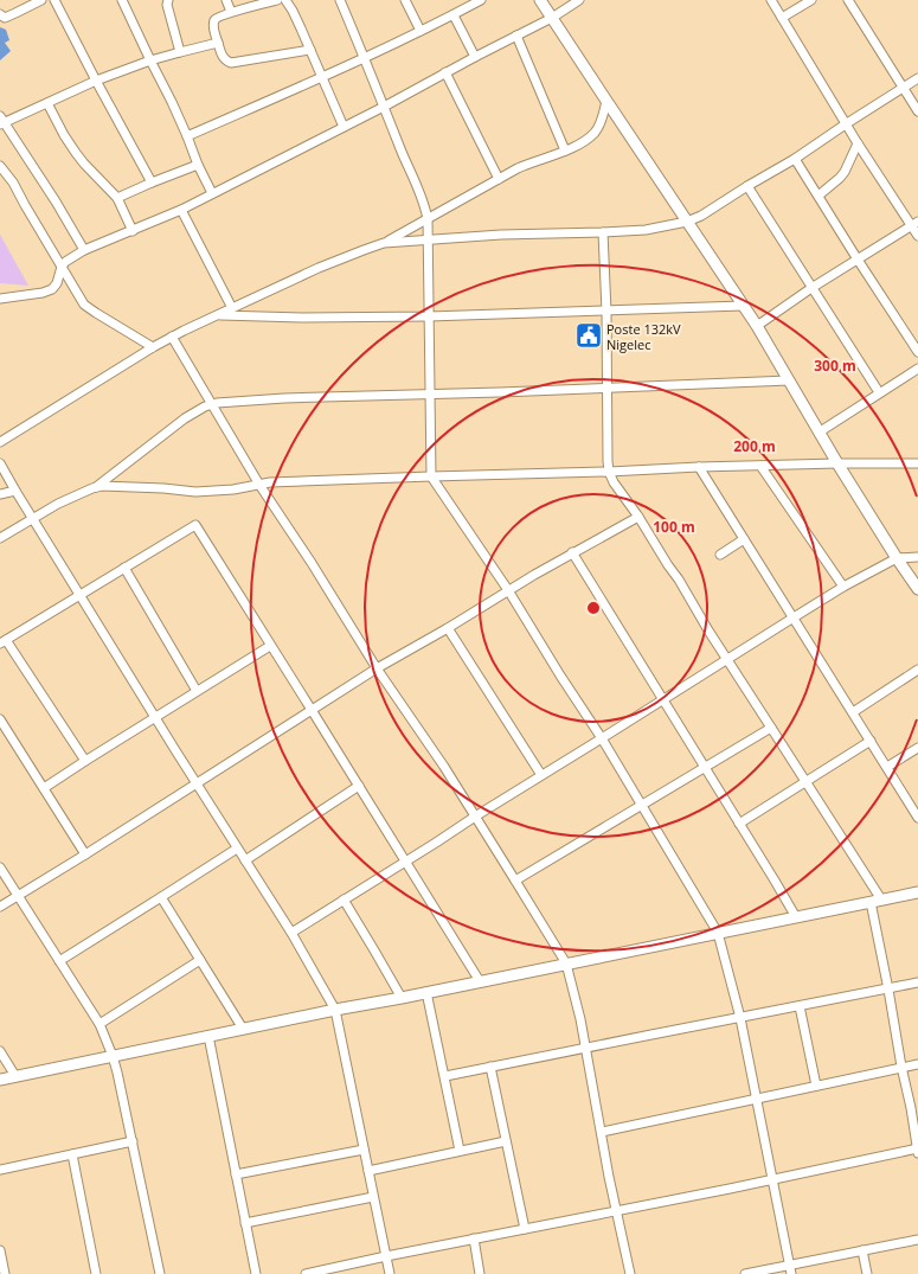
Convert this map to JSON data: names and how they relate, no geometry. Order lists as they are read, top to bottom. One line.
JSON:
{"places":{"public building":["Poste 132kV Nigelec"]},"rings":["300 m","200 m","100 m"]}
